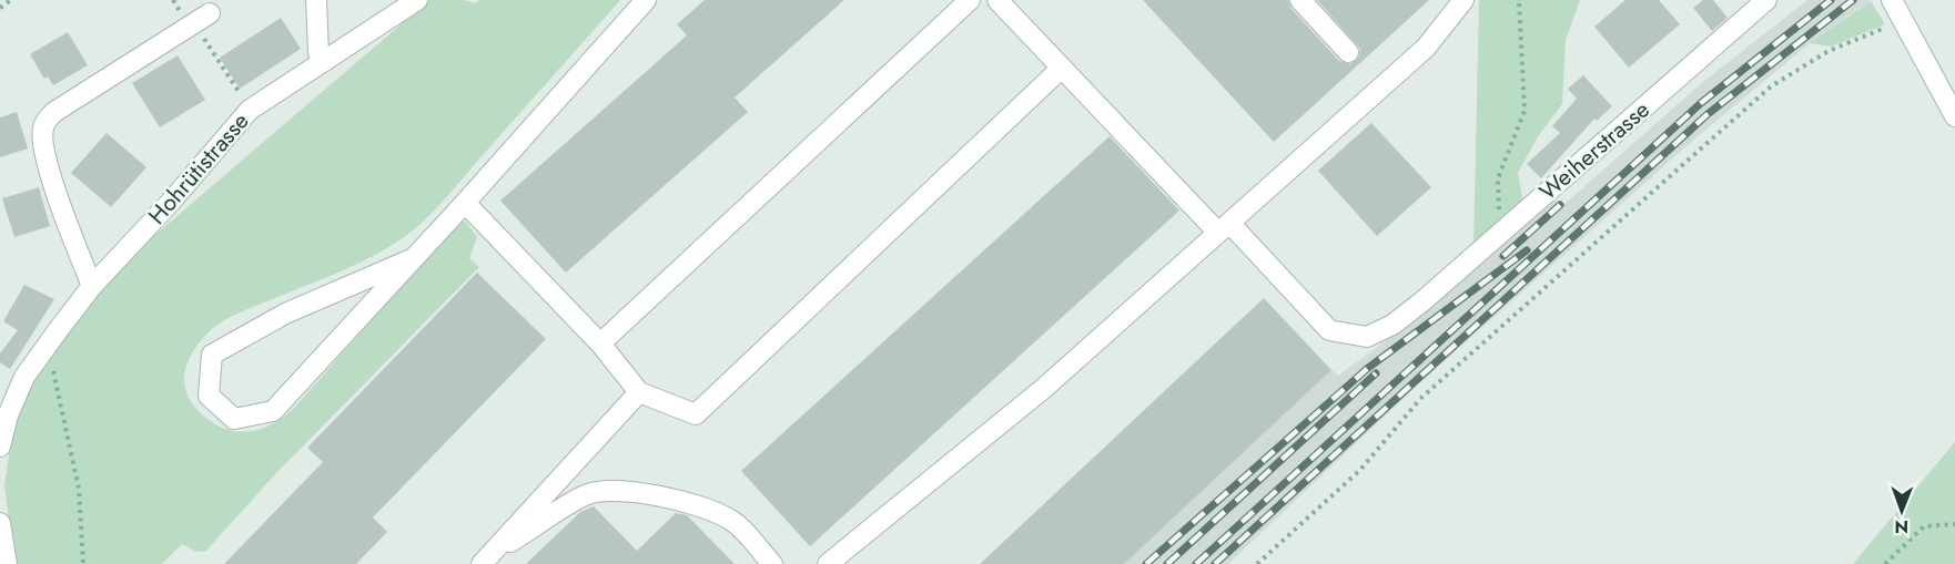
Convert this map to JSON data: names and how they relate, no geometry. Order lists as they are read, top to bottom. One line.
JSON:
{"streets":{"street":["Weiherstrasse","Hohrütistrasse"]},"north":"bottom"}
